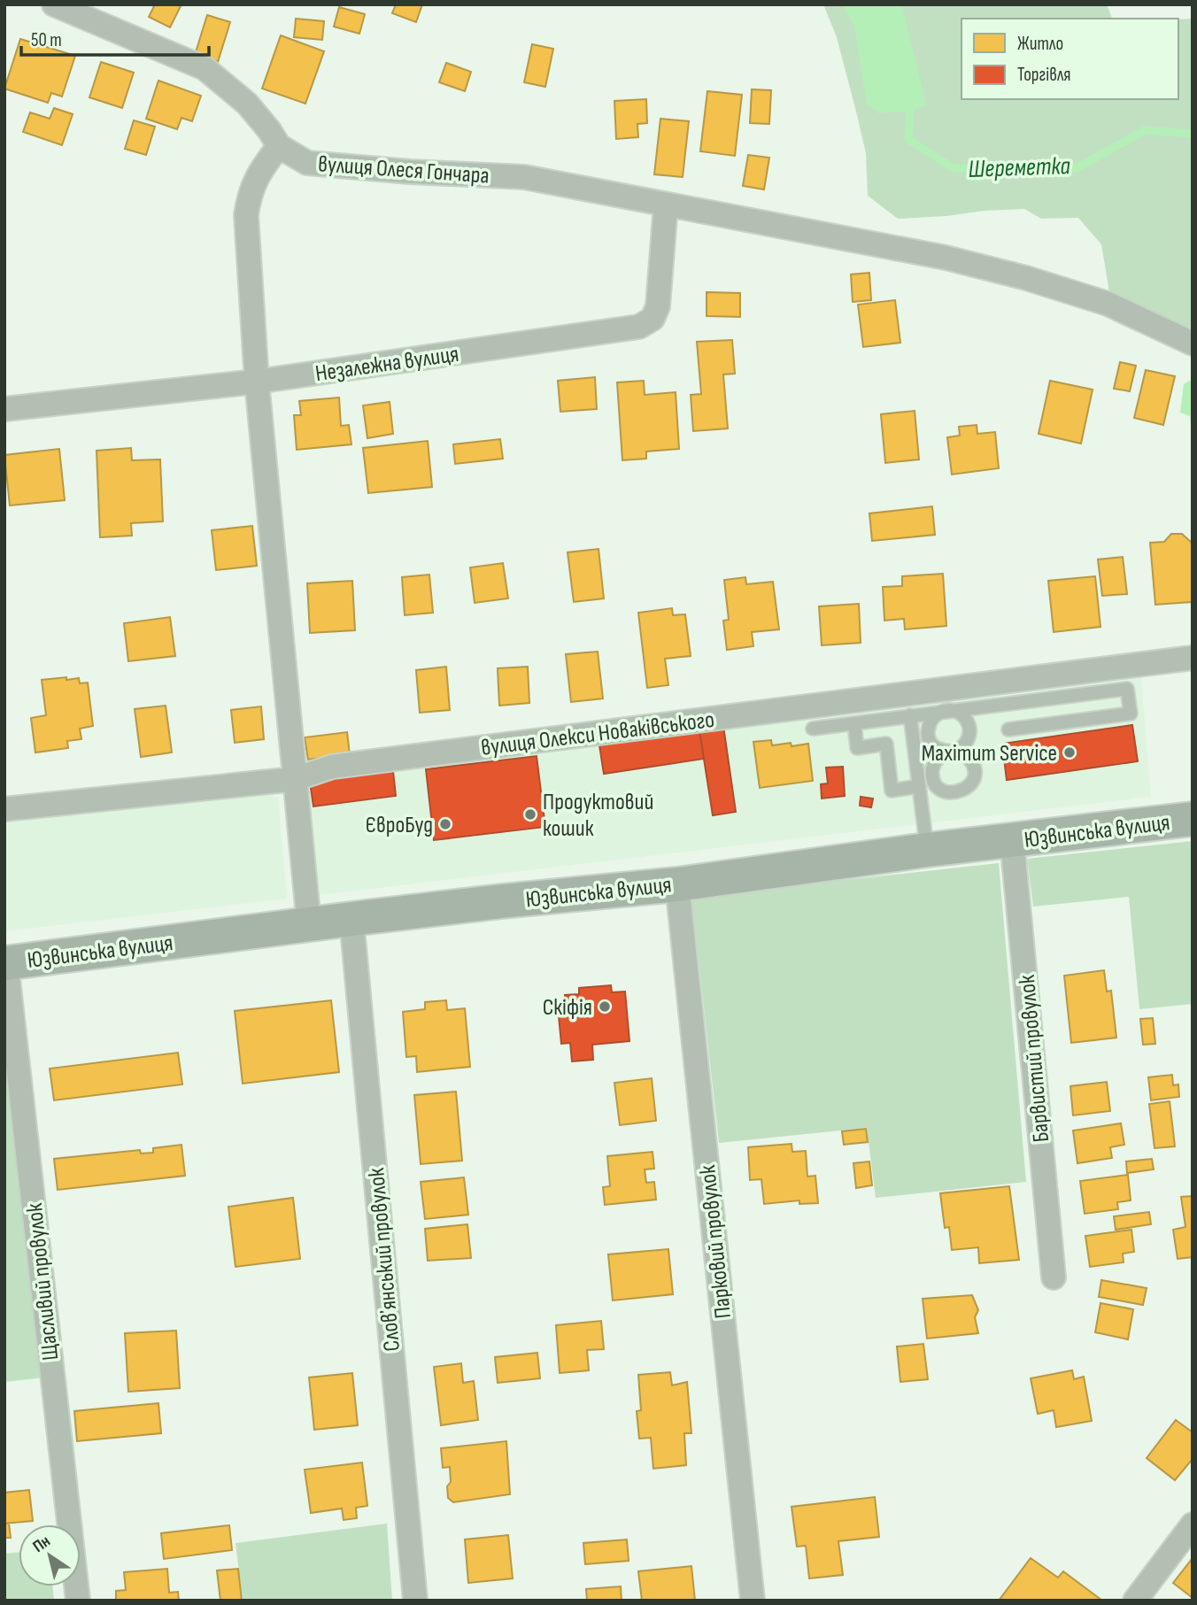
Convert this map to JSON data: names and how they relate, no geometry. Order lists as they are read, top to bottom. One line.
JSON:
{"streets":{"main road":["Юзвинська вулиця"],"street":["вулиця Олеся Гончара","Незалежна вулиця","вулиця Олекси Новаківського","Барвистий провулок","Парковий провулок","Словʼянський провулок","Щасливий провулок"]},"crossings":[["вулиця Олеся Гончара","Незалежна вулиця"],["Юзвинська вулиця","Барвистий провулок"],["Юзвинська вулиця","Парковий провулок"],["Юзвинська вулиця","Словʼянський провулок"],["Юзвинська вулиця","Щасливий провулок"]],"water":["Шереметка"],"places":["Maximum Service","Продуктовий кошик","ЄвроБуд","Скіфія"],"legend":["Житло","Торгівля"],"scale_bar":"50 m","north":"top left"}
